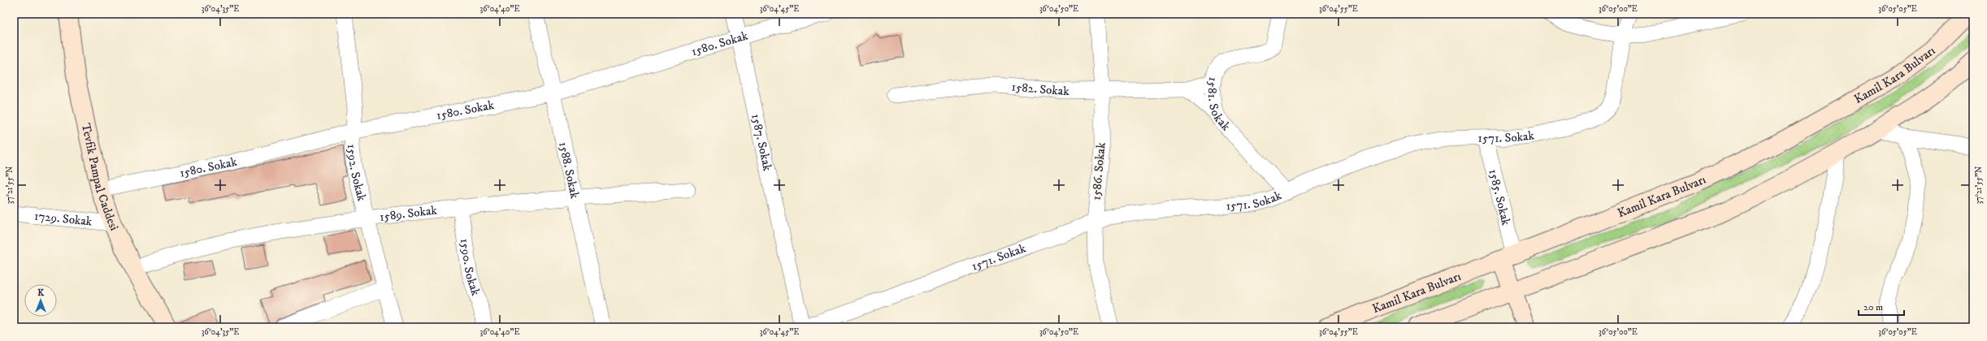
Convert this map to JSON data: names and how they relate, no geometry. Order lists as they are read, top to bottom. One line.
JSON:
{"streets":{"main road":["Kamil Kara Bulvarı","Tevfik Pampal Caddesi"],"street":["1580. Sokak","1582. Sokak","1581. Sokak","1571. Sokak","1587. Sokak","1588. Sokak","1586. Sokak","1592. Sokak","1585. Sokak","1589. Sokak","1729. Sokak","1590. Sokak"]},"crossings":[["1580. Sokak","1587. Sokak"],["1580. Sokak","1588. Sokak"],["1580. Sokak","1592. Sokak"],["1580. Sokak","Tevfik Pampal Caddesi"],["Kamil Kara Bulvarı","1585. Sokak"],["1582. Sokak","1581. Sokak"],["1582. Sokak","1586. Sokak"],["1581. Sokak","1571. Sokak"],["1571. Sokak","1586. Sokak"],["1571. Sokak","1585. Sokak"],["1588. Sokak","1589. Sokak"],["1592. Sokak","1589. Sokak"],["Tevfik Pampal Caddesi","1589. Sokak"],["Tevfik Pampal Caddesi","1729. Sokak"],["1589. Sokak","1590. Sokak"]],"scale_bar":"20 m","north":"top","coordinates":["36°04'35\"E","36°04'40\"E","36°04'45\"E","36°04'50\"E","36°04'55\"E","36°05'00\"E","36°05'05\"E","37°21'55\"N"]}
